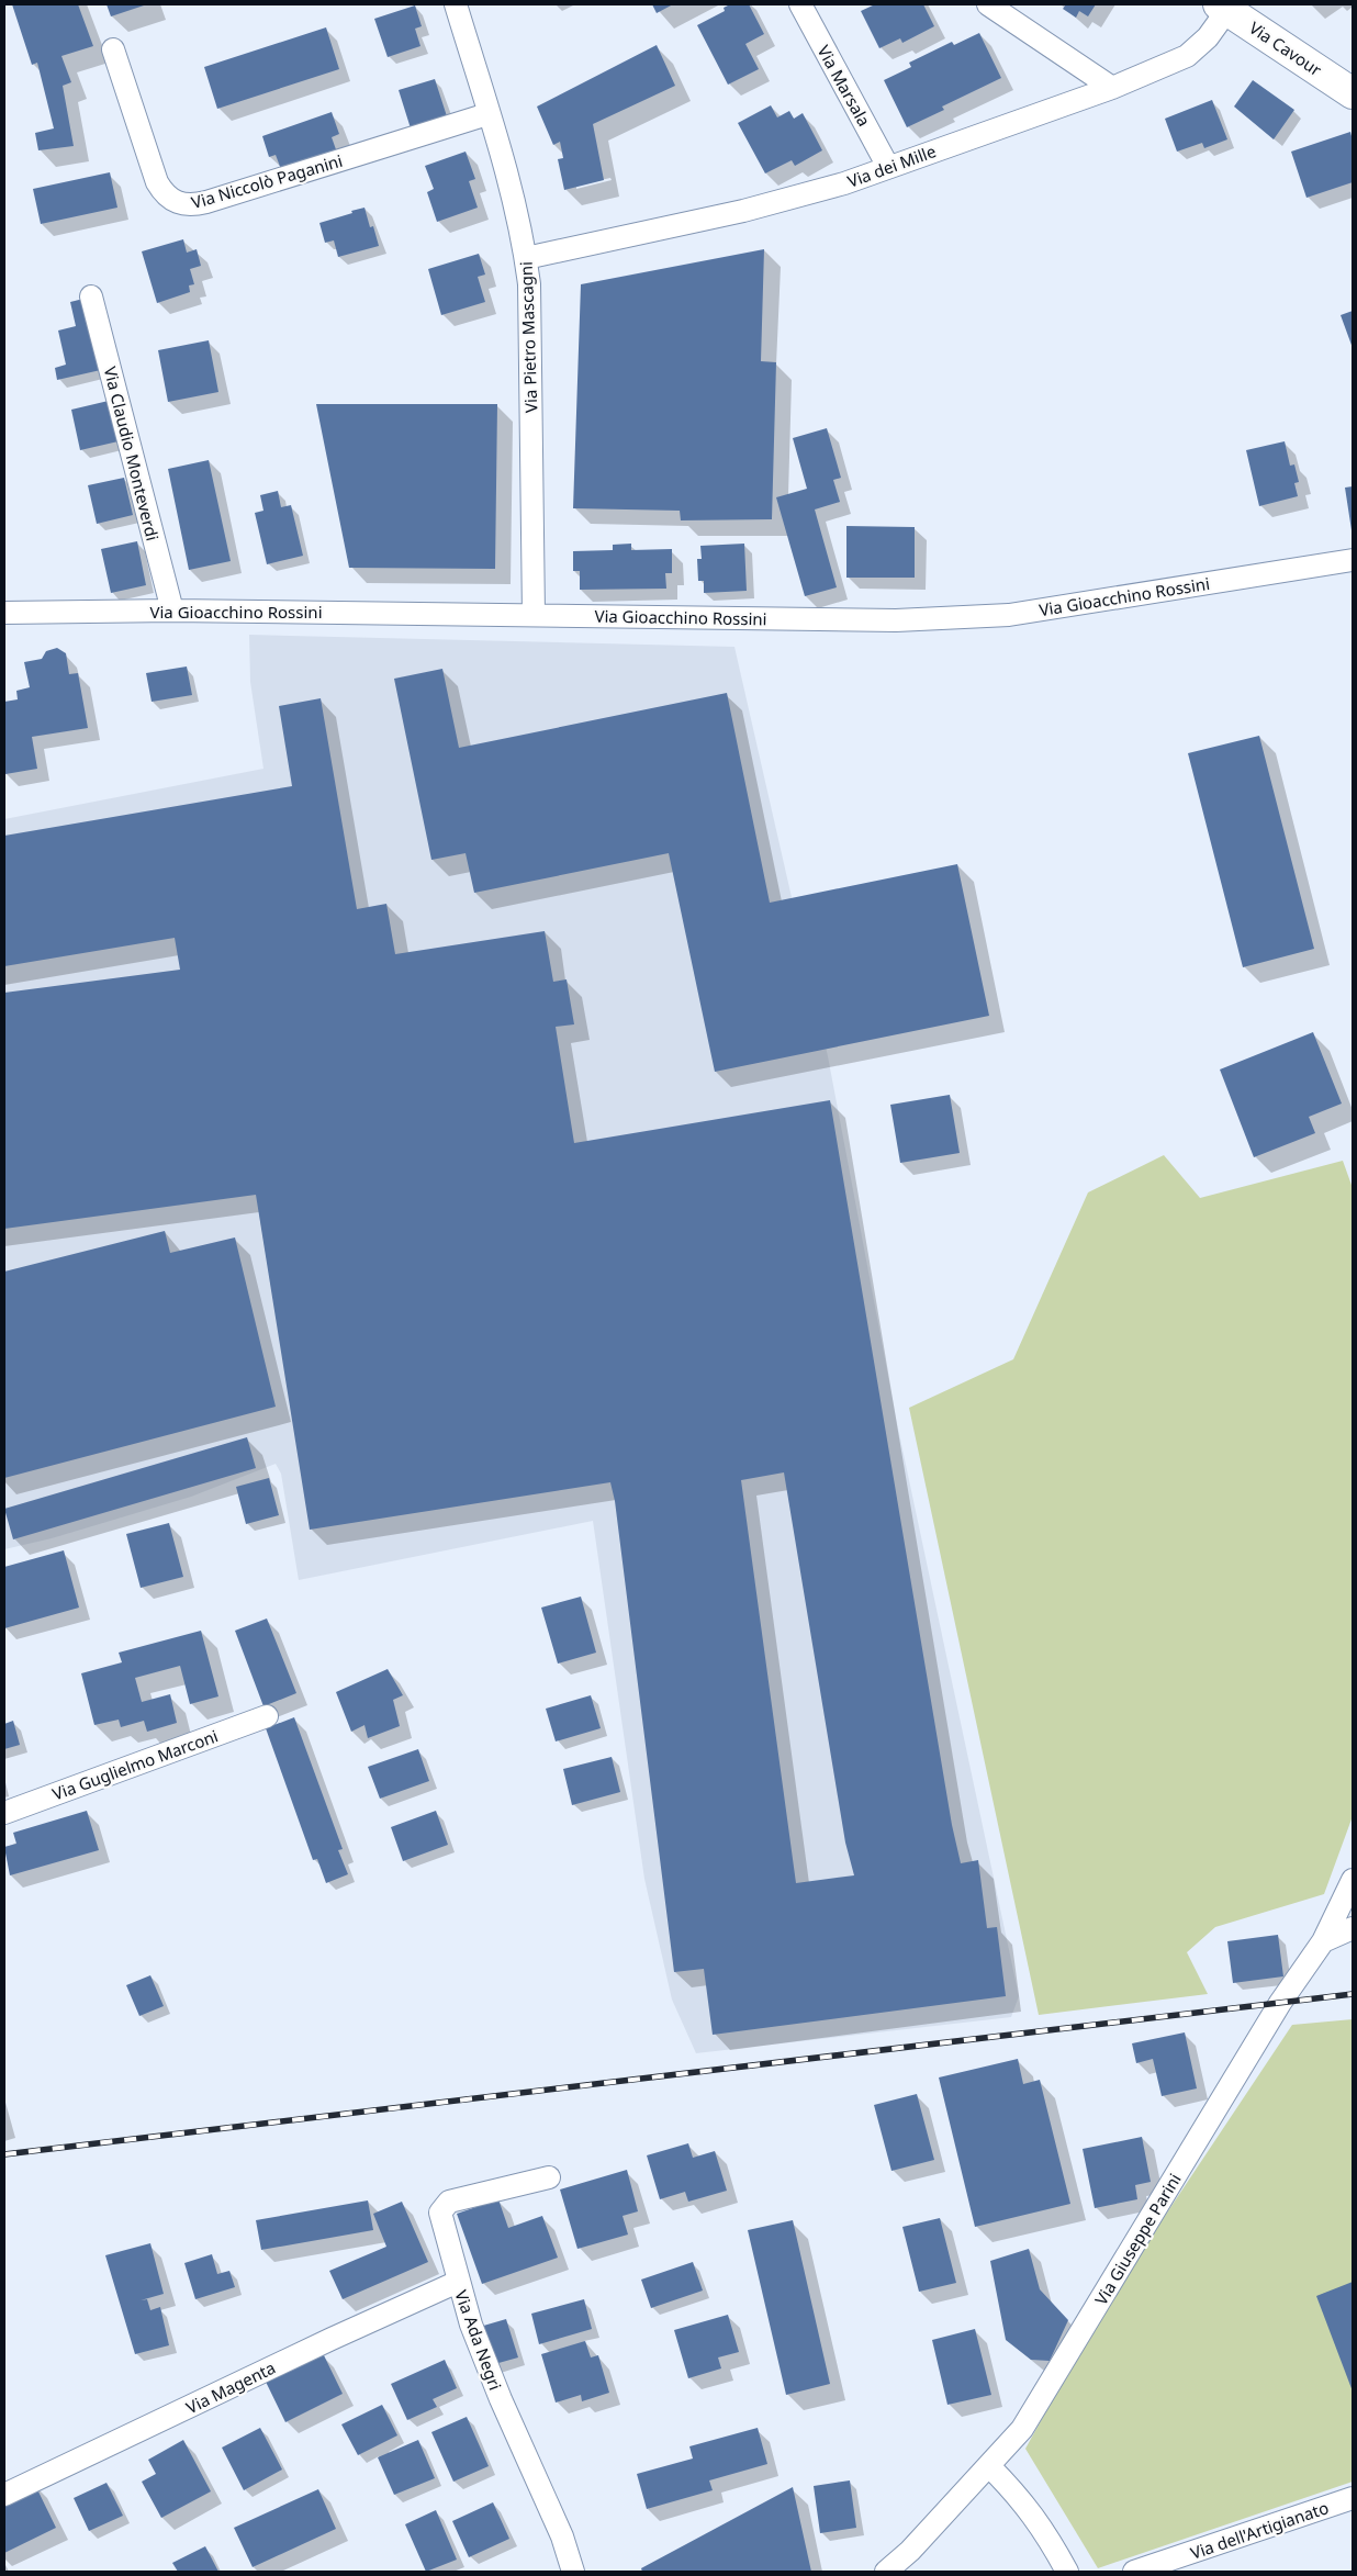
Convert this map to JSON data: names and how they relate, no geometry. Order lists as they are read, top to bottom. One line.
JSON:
{"streets":{"street":["Via Cavour","Via Marsala","Via dei Mille","Via Niccolò Paganini","Via Pietro Mascagni","Via Claudio Monteverdi","Via Gioacchino Rossini","Via Guglielmo Marconi","Via Giuseppe Parini","Via Ada Negri","Via Magenta","Via dell'Artigianato"]},"crossings":[["Via Cavour","Via dei Mille"],["Via Marsala","Via dei Mille"],["Via dei Mille","Via Pietro Mascagni"],["Via Niccolò Paganini","Via Pietro Mascagni"],["Via Pietro Mascagni","Via Gioacchino Rossini"],["Via Claudio Monteverdi","Via Gioacchino Rossini"],["Via Ada Negri","Via Magenta"]]}
